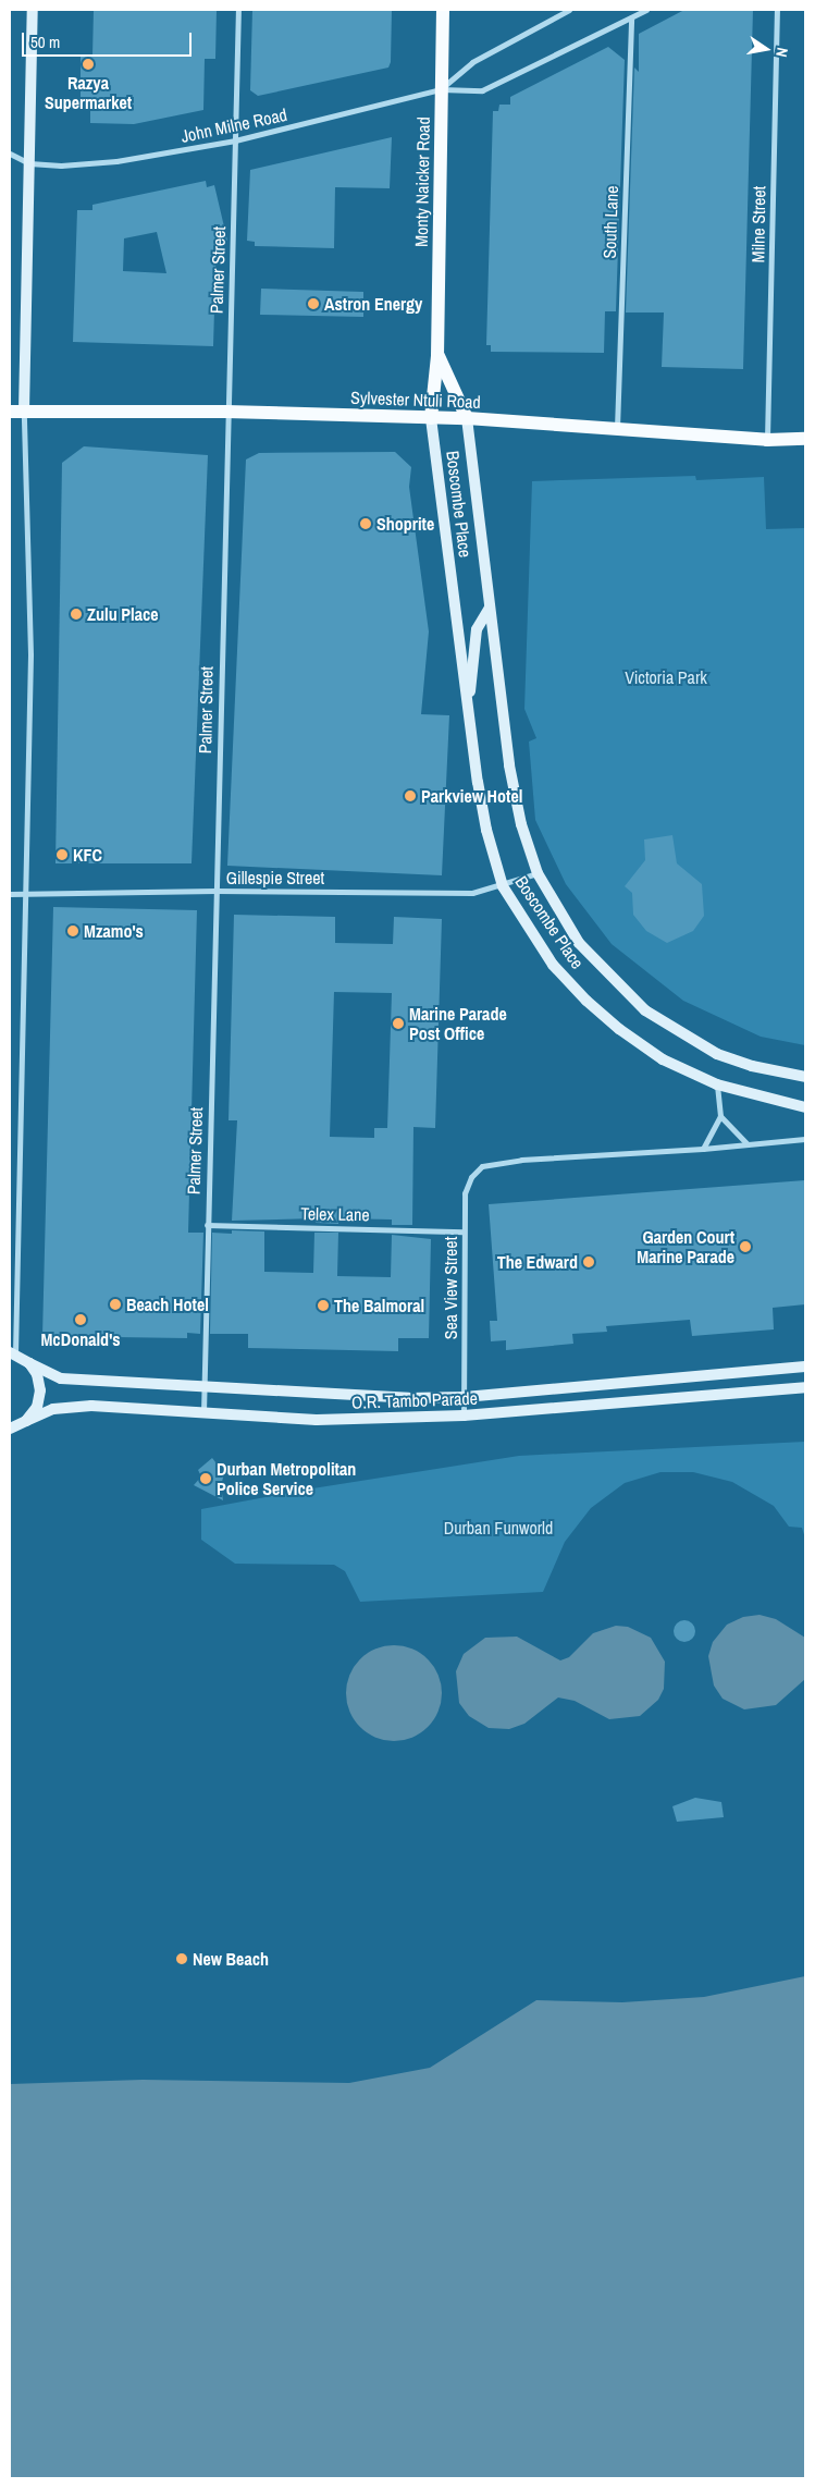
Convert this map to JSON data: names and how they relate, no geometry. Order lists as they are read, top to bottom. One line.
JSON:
{"streets":{"main road":["Monty Naicker Road","Sylvester Ntuli Road","Boscombe Place","O.R. Tambo Parade"],"street":["John Milne Road","South Lane","Milne Street","Palmer Street","Gillespie Street","Telex Lane","Sea View Street"]},"crossings":[["John Milne Road","Monty Naicker Road"],["John Milne Road","South Lane"],["John Milne Road","Palmer Street"],["Monty Naicker Road","Sylvester Ntuli Road"],["Monty Naicker Road","Boscombe Place"],["South Lane","Sylvester Ntuli Road"],["Milne Street","Sylvester Ntuli Road"],["Palmer Street","Sylvester Ntuli Road"],["Palmer Street","Gillespie Street"],["Palmer Street","Telex Lane"],["Palmer Street","O.R. Tambo Parade"],["Sylvester Ntuli Road","Boscombe Place"],["Boscombe Place","Gillespie Street"],["Telex Lane","Sea View Street"],["Sea View Street","O.R. Tambo Parade"]],"parks":["Victoria Park","Durban Funworld"],"places":["Razya Supermarket","Astron Energy","Shoprite","Zulu Place","Parkview Hotel","KFC","Mzamo's","Marine Parade Post Office","Garden Court Marine Parade","The Edward","Beach Hotel","The Balmoral","McDonald's","Durban Metropolitan Police Service","New Beach"],"scale_bar":"50 m","north":"right"}
